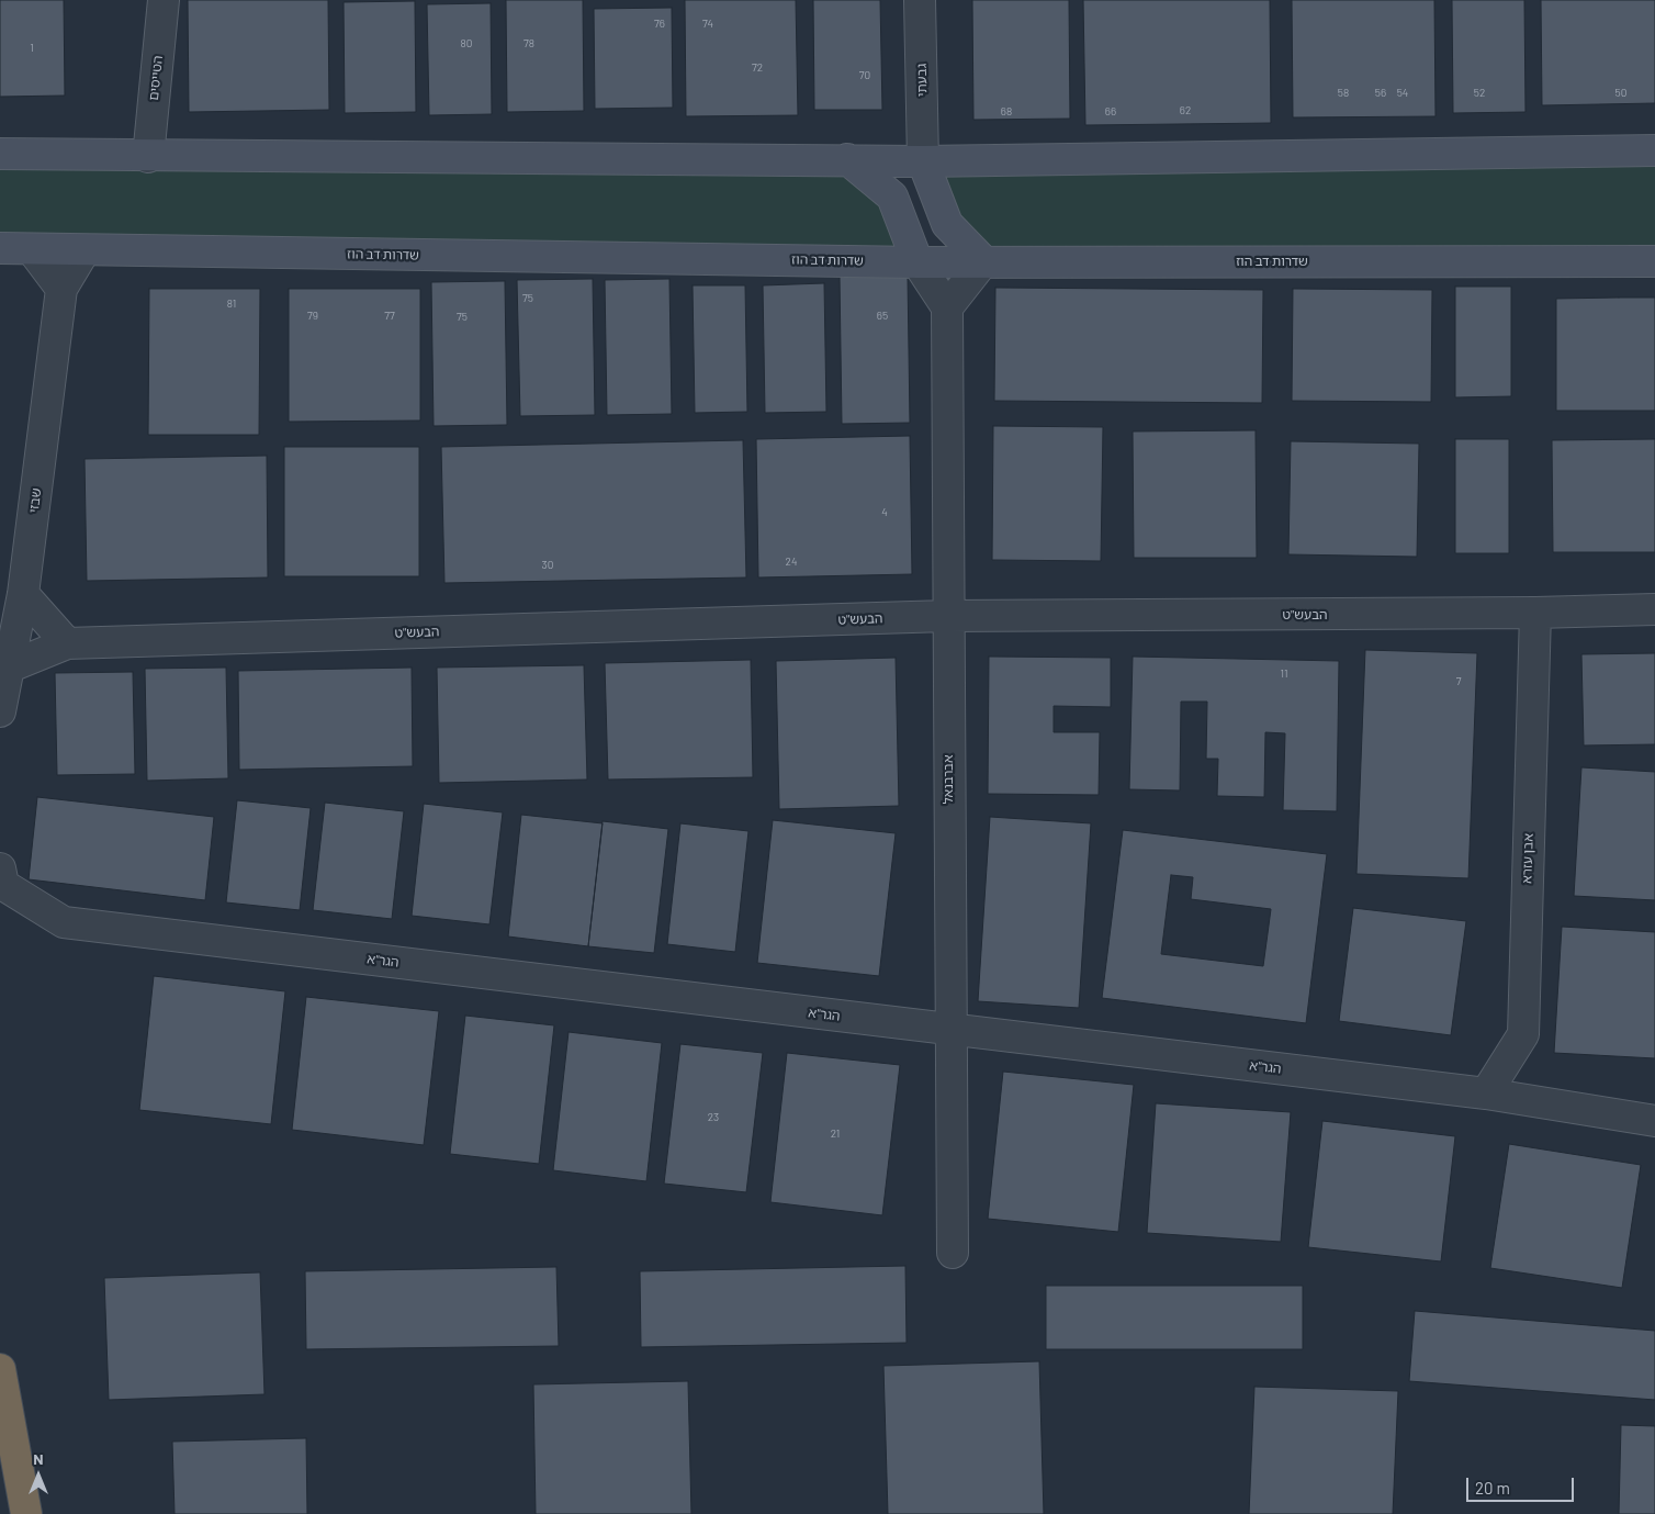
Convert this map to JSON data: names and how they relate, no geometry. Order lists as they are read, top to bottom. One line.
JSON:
{"streets":{"street":["הטייסים","גבעתי","שדרות דב הוז","שבזי","הבעש\"ט","אברבנאל","אבן עזרא","הגר\"א"]},"crossings":[["שדרות דב הוז","שבזי"],["שבזי","הבעש\"ט"],["הבעש\"ט","אברבנאל"],["הבעש\"ט","אבן עזרא"],["אברבנאל","הגר\"א"],["אבן עזרא","הגר\"א"]],"house_numbers":["76","74","80","78","1","72","70","58","56","54","52","50","62","68","66","75","81","79","77","65","75","4","24","30","11","7","23","21"],"scale_bar":"20 m","north":"top"}
